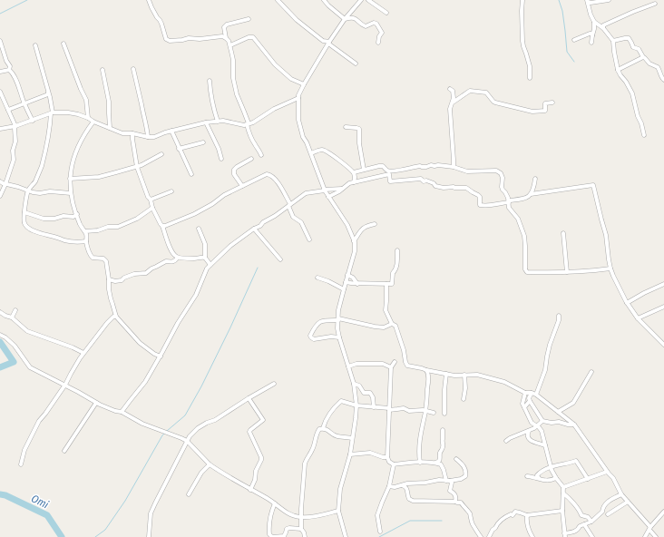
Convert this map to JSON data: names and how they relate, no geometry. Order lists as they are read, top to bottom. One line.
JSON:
{"water":["Omi"]}
